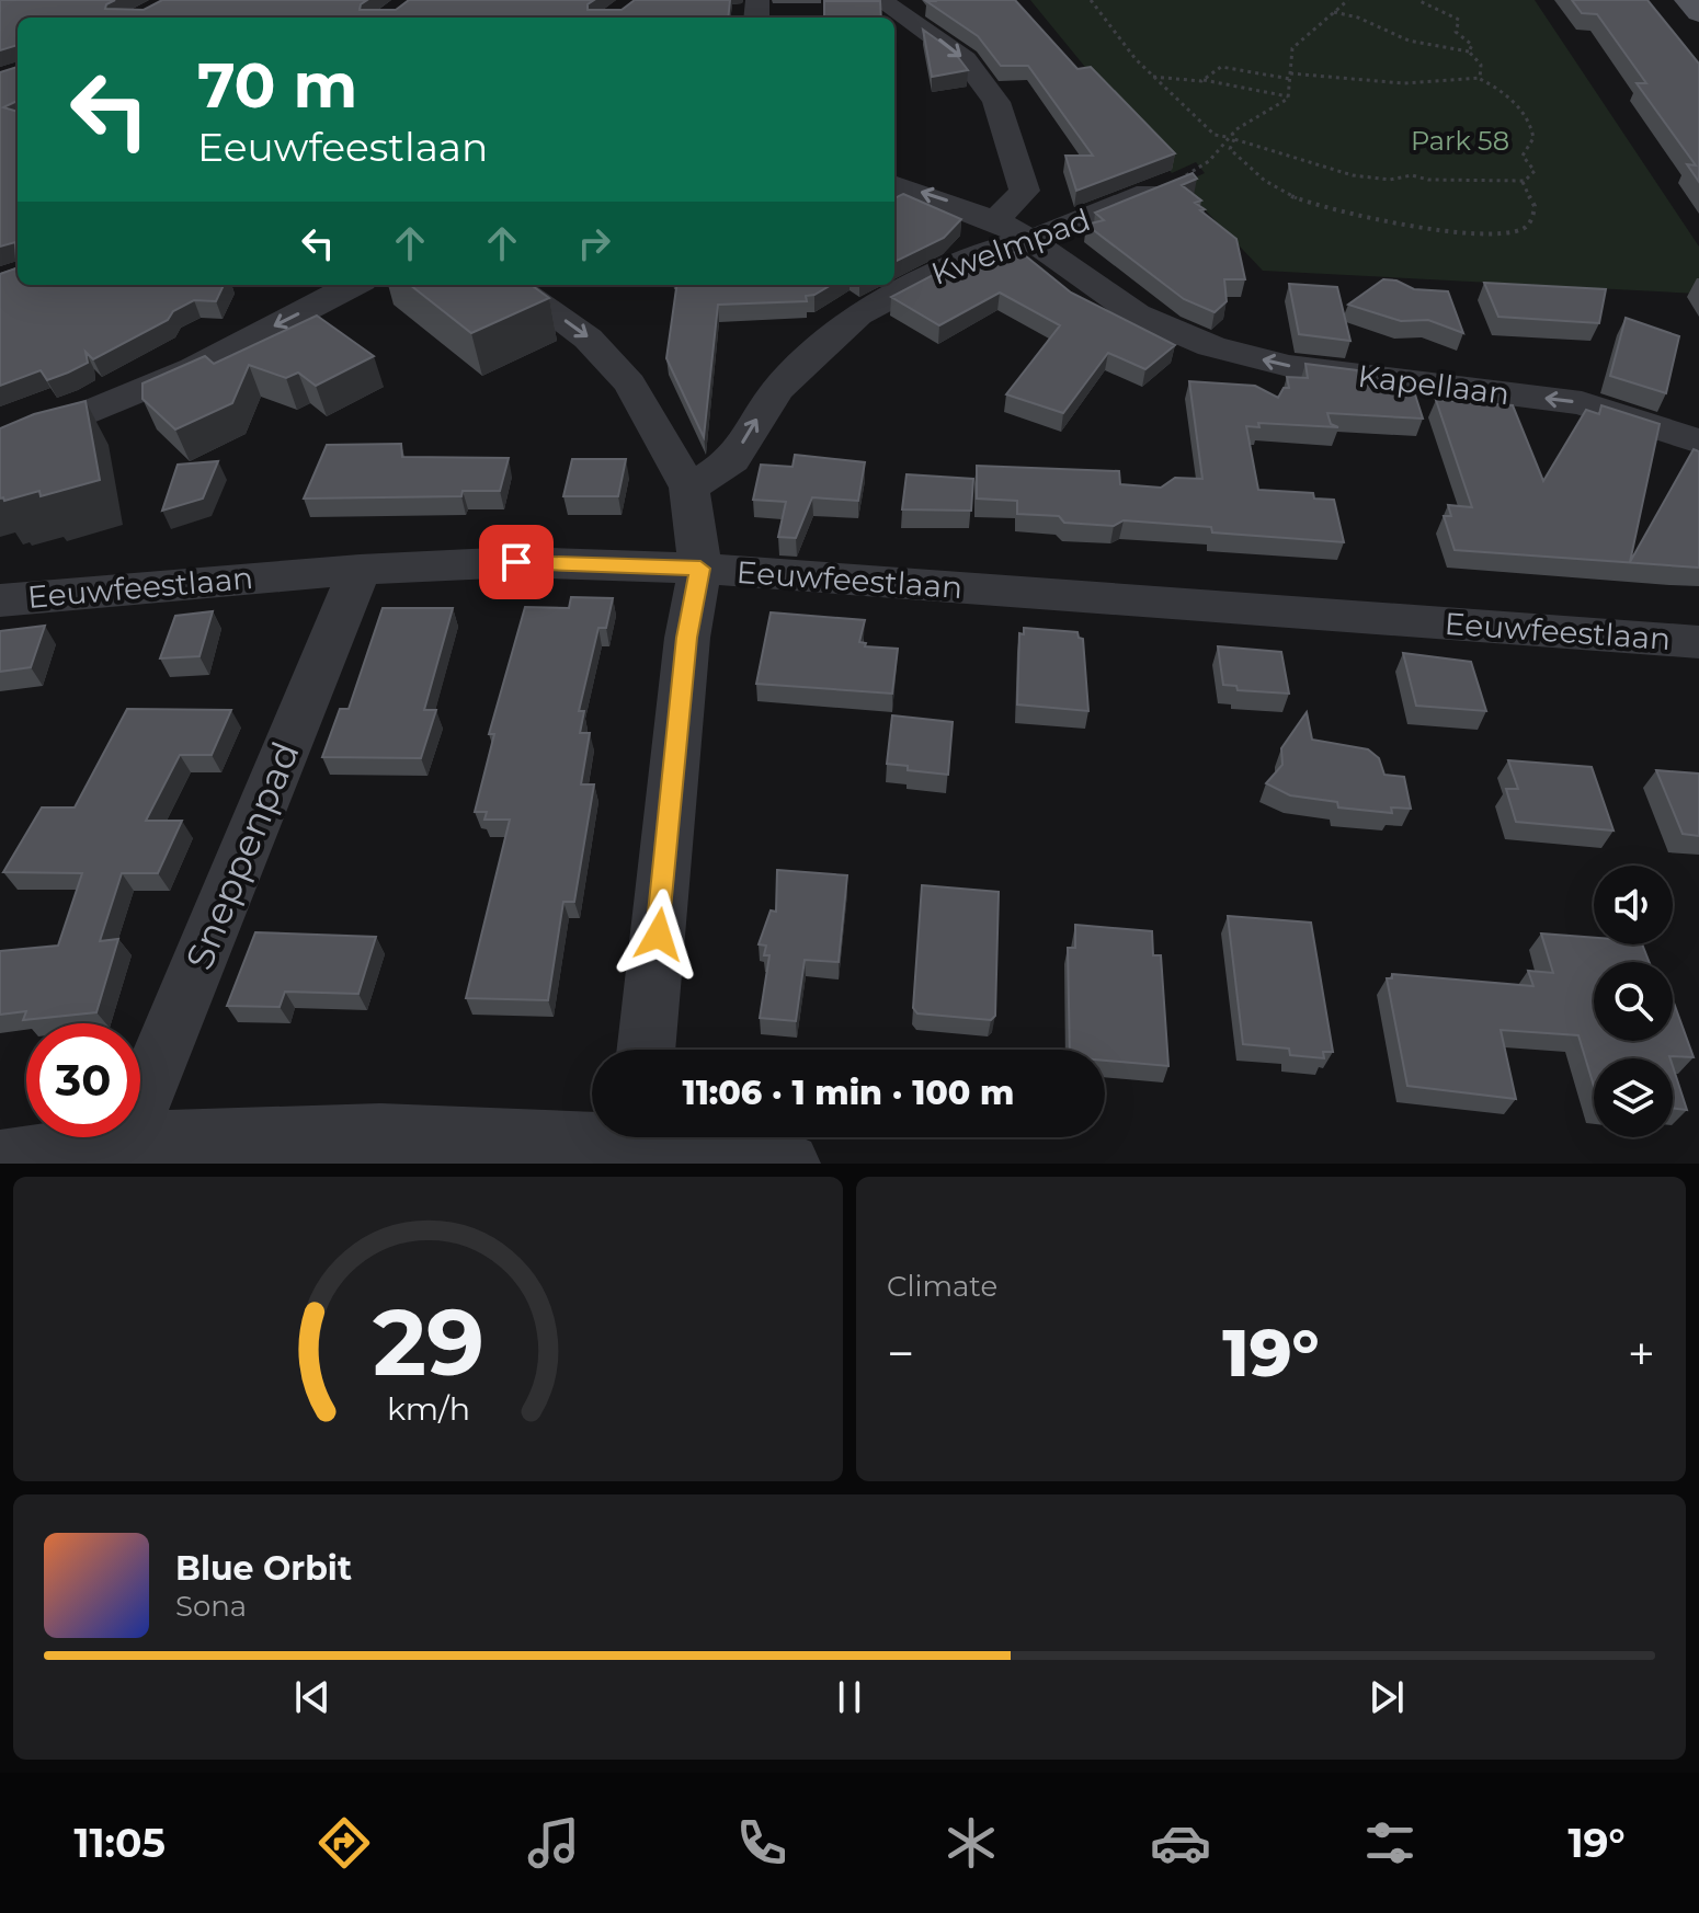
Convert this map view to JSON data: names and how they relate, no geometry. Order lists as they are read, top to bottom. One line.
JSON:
{"streets":{"street":["Kwelmpad","Kapellaan","Eeuwfeestlaan","Sneppenpad"]},"crossings":[["Kwelmpad","Kapellaan"],["Eeuwfeestlaan","Sneppenpad"]],"one_way":["Kwelmpad","Kapellaan"],"parks":["Park 58"],"page":{"turn":["70 m","Eeuwfeestlaan"],"limit":"30","trip":"11:06 · 1 min · 100 m","tile":"Climate","heat":["−","19°","+"],"song":["Blue Orbit","Sona"],"tabs":["11:05","19°"],"gauge":["29","km/h"]}}
